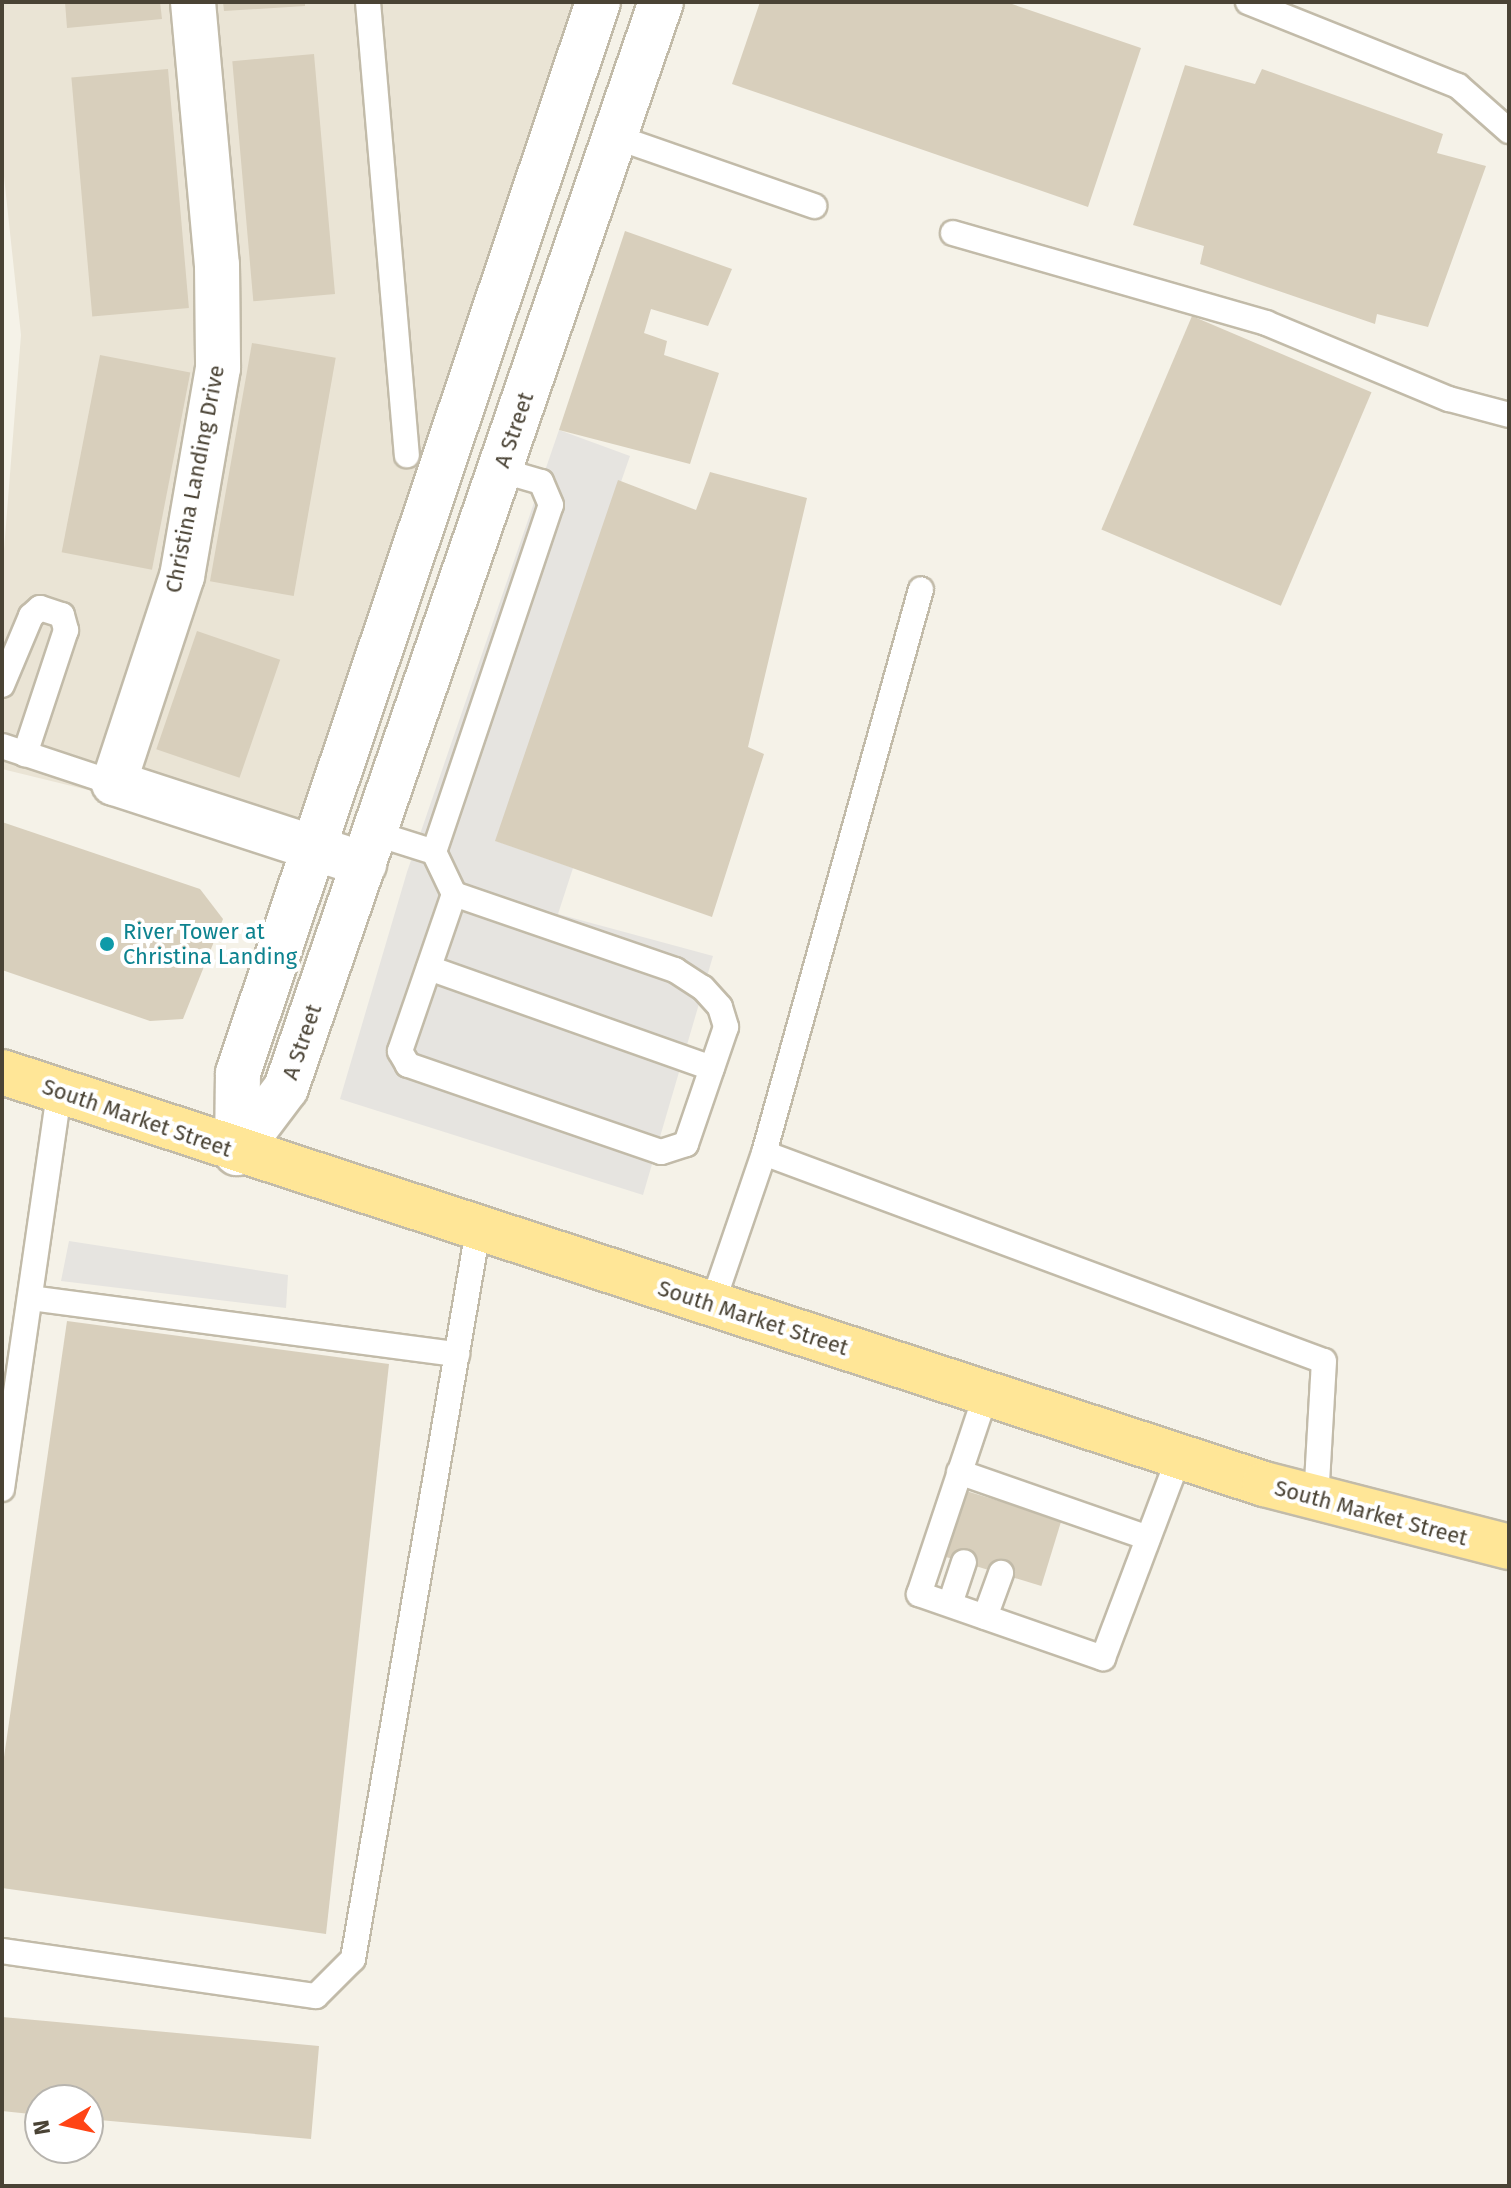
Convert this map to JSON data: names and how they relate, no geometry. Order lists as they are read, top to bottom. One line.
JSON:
{"streets":{"main road":["South Market Street"],"street":["A Street","Christina Landing Drive"]},"crossings":[["A Street","South Market Street"]],"places":["River Tower at Christina Landing"],"north":"left"}
